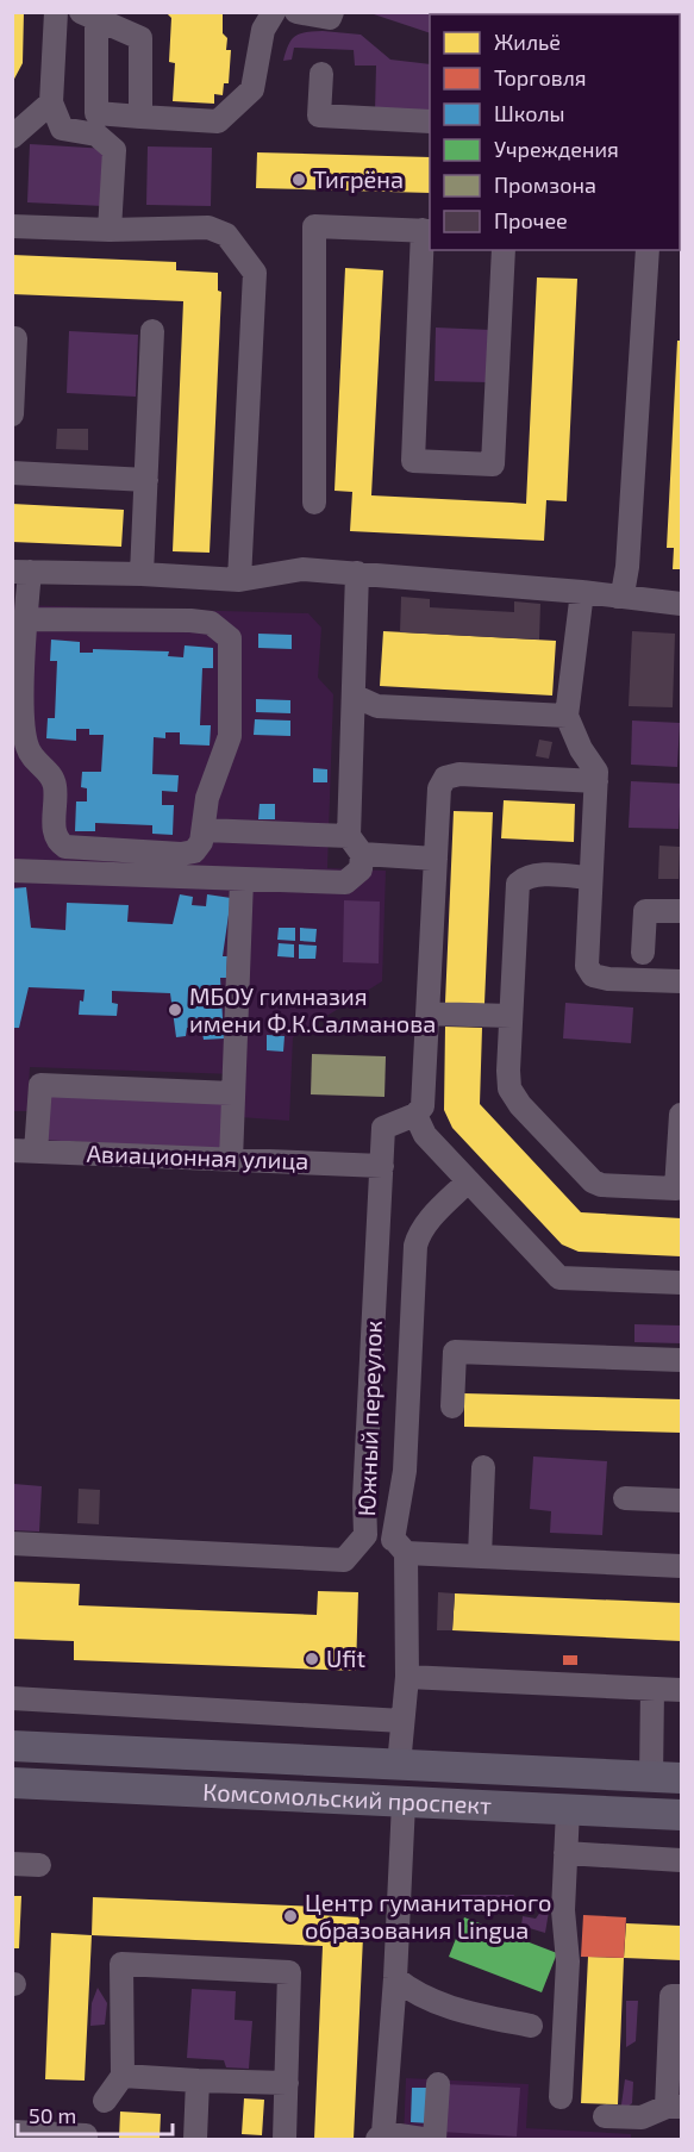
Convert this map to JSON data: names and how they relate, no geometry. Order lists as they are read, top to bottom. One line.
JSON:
{"streets":{"main road":["Комсомольский проспект"],"street":["Авиационная улица","Южный переулок"]},"crossings":[["Авиационная улица","Южный переулок"]],"places":["Тигрёна","МБОУ гимназия имени Ф.К.Салманова","Ufit","Центр гуманитарного образования Lingua"],"legend":["Жильё","Торговля","Школы","Учреждения","Промзона","Прочее"],"scale_bar":"50 m"}
